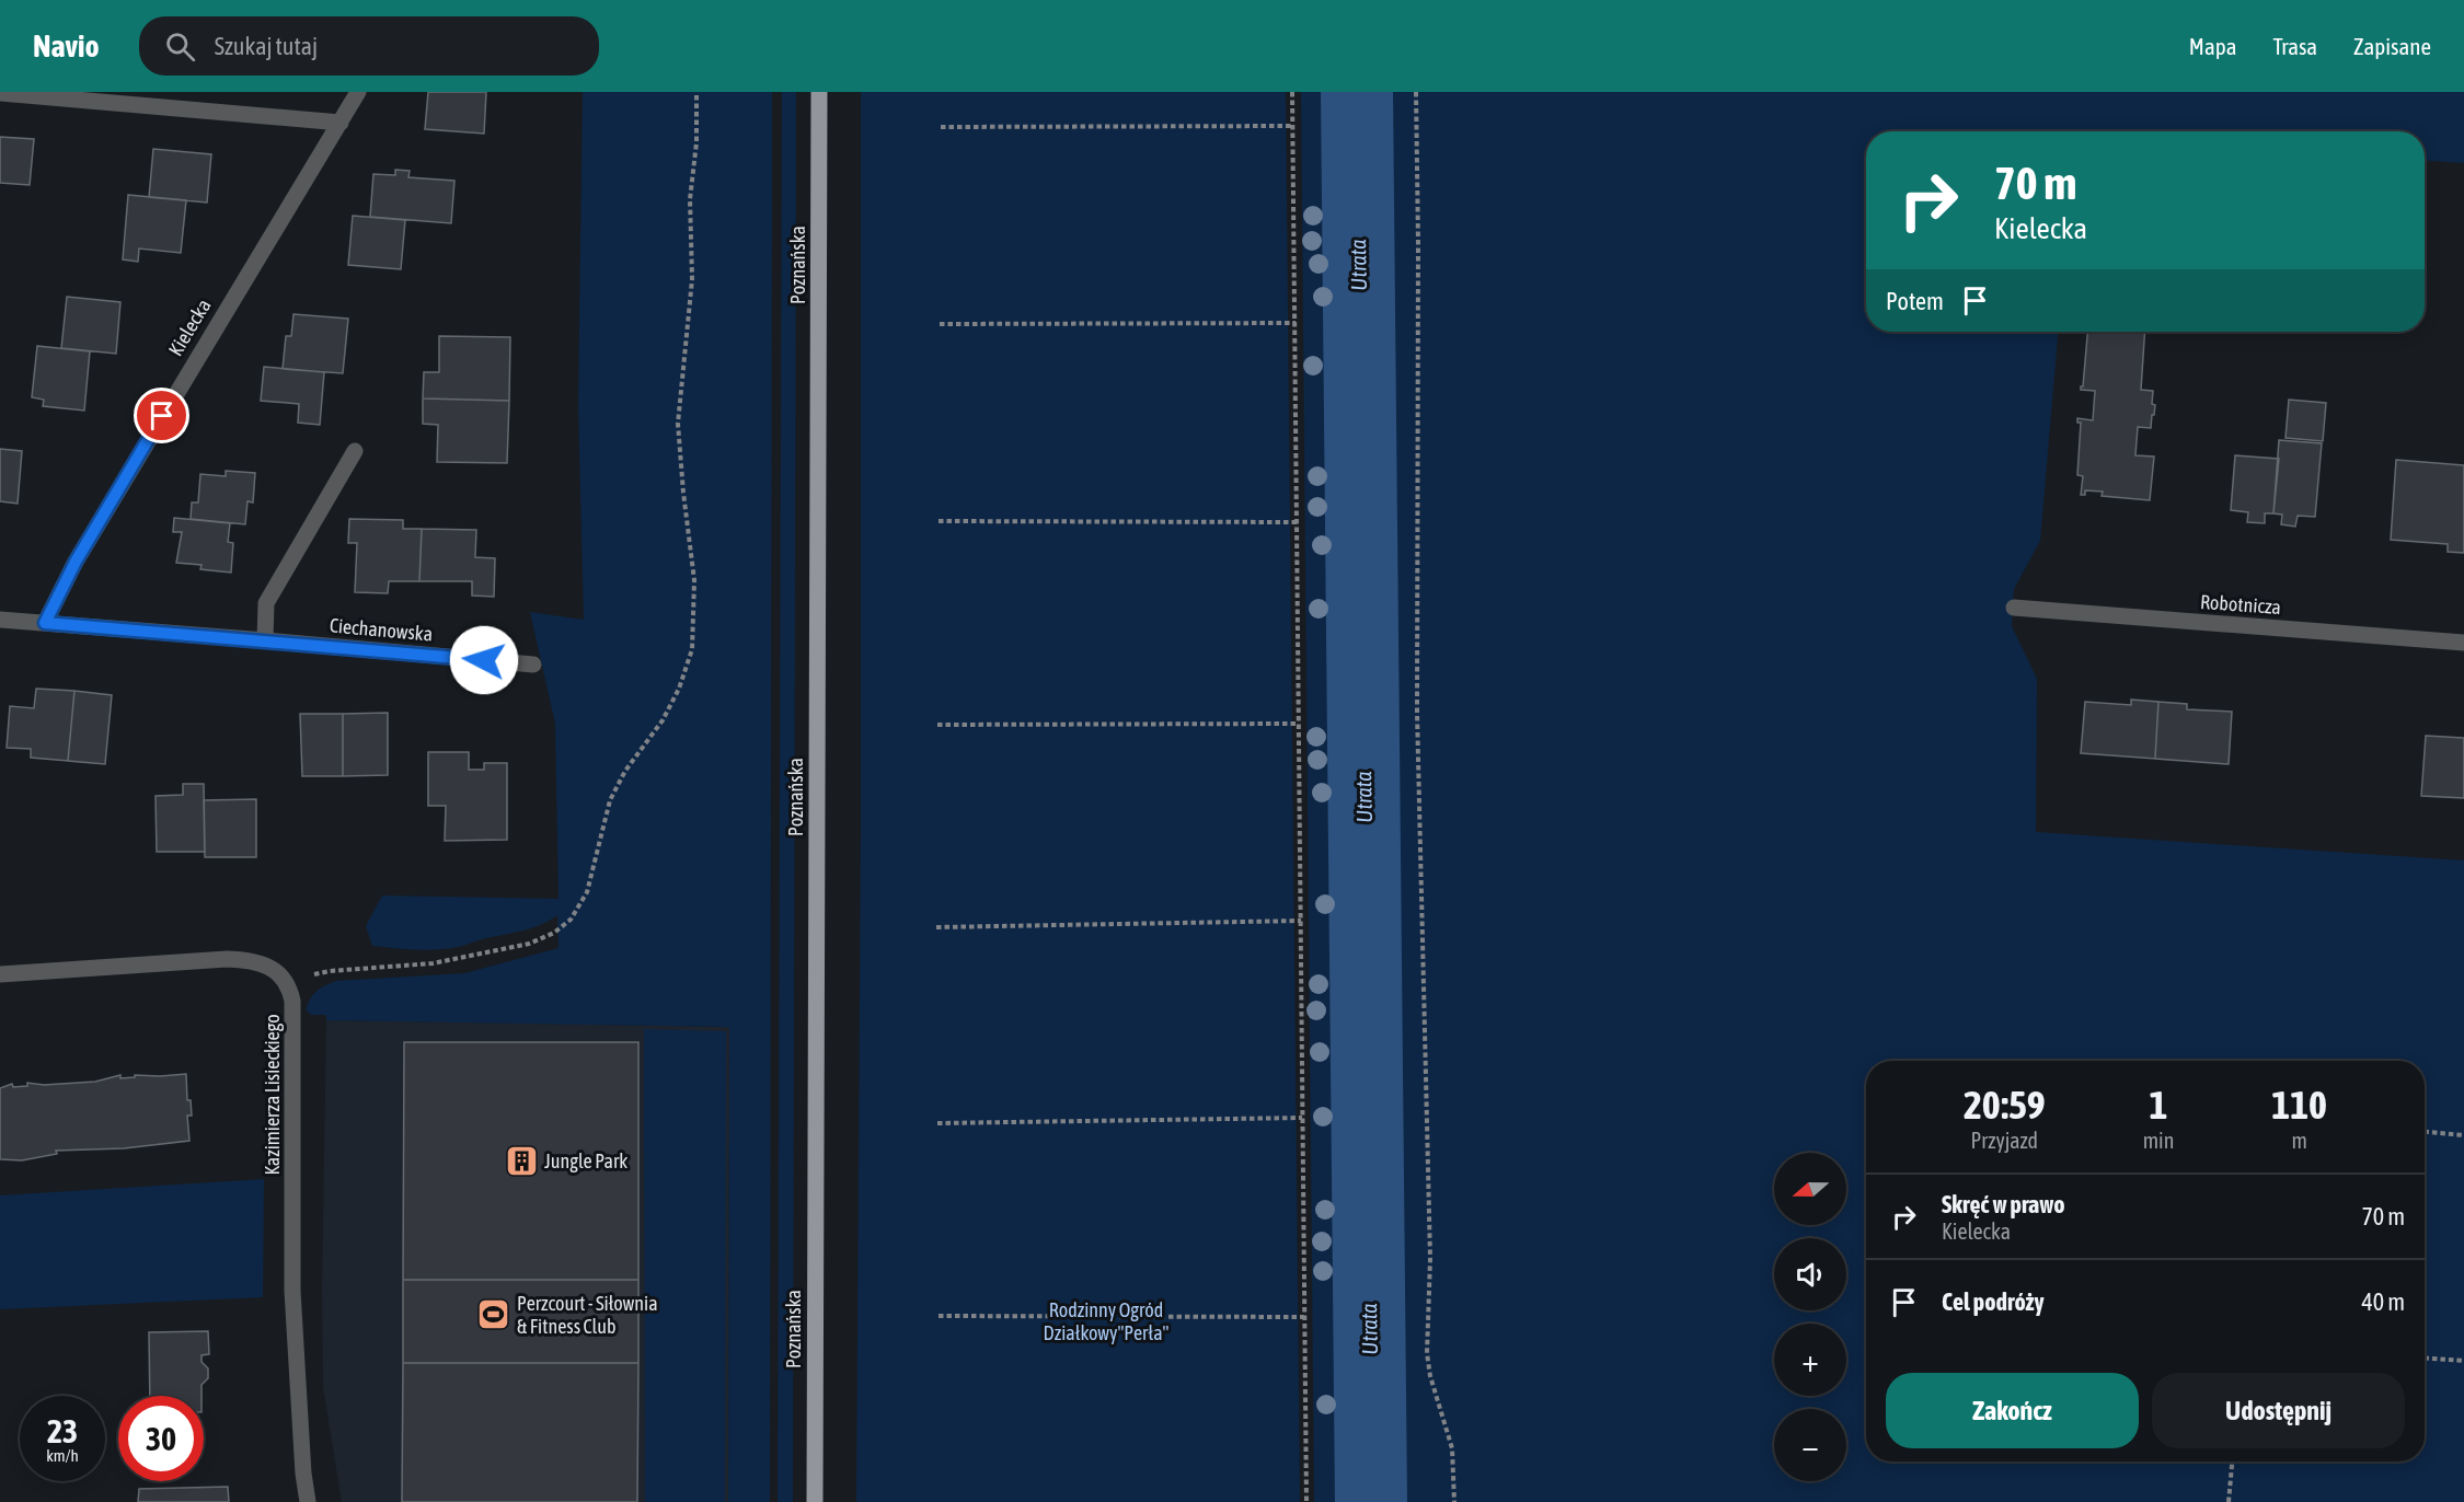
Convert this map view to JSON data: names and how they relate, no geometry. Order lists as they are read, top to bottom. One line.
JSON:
{"streets":{"main road":["Poznańska"],"street":["Kielecka","Robotnicza","Ciechanowska","Kazimierza Lisieckiego"]},"crossings":[["Kielecka","Ciechanowska"]],"water":["Utrata"],"parks":["Rodzinny Ogród Działkowy\"Perła\""],"places":{"building":["Jungle Park"],"sports":["Perzcourt - Siłownia & Fitness Club"]},"north":"left","page":{"header":"Navio","search":"Szukaj tutaj","nav":["Mapa","Trasa","Zapisane"],"turn":["70 m","Kielecka"],"then":"Potem","eta":["20:59","Przyjazd","1","min","110","m"],"map_buttons":["+","−"],"list":[{"name":"Skręć w prawo","note":"Kielecka","value":"70 m"},{"name":"Cel podróży","value":"40 m"}],"buttons":["Zakończ","Udostępnij"],"speed":"23 km/h","limit":"30"}}
